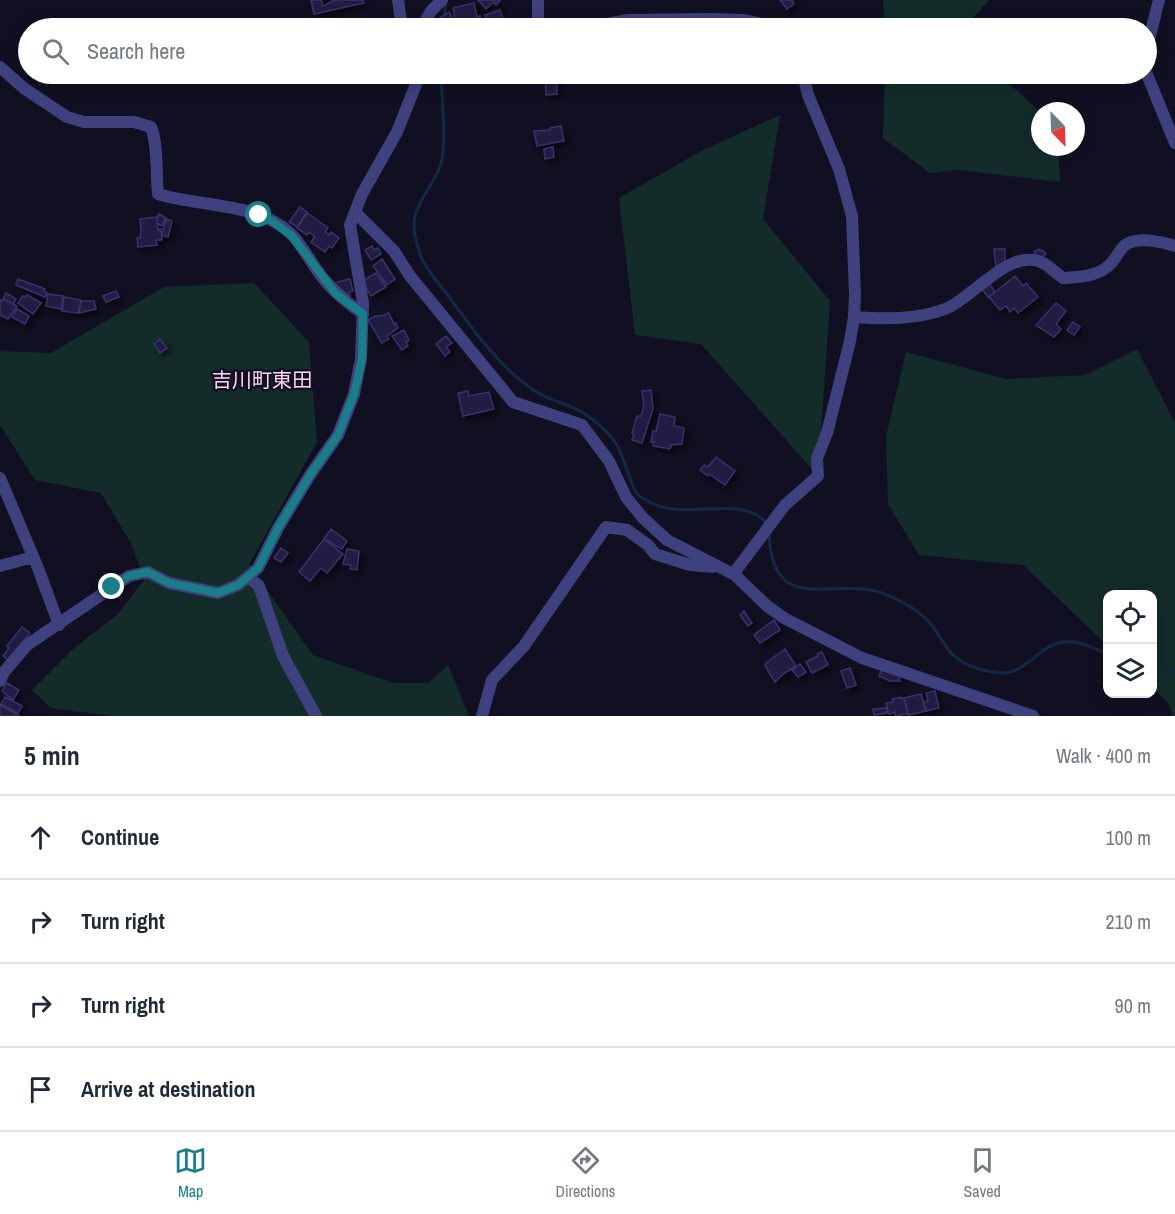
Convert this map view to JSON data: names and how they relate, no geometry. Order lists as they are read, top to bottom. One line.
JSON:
{"districts":["吉川町東田"],"north":"bottom right","page":{"search":"Search here","heading":["5 min","Walk · 400 m"],"list":[["Continue","100 m"],["Turn right","210 m"],["Turn right","90 m"],"Arrive at destination"],"nav":["Map","Directions","Saved"]}}
